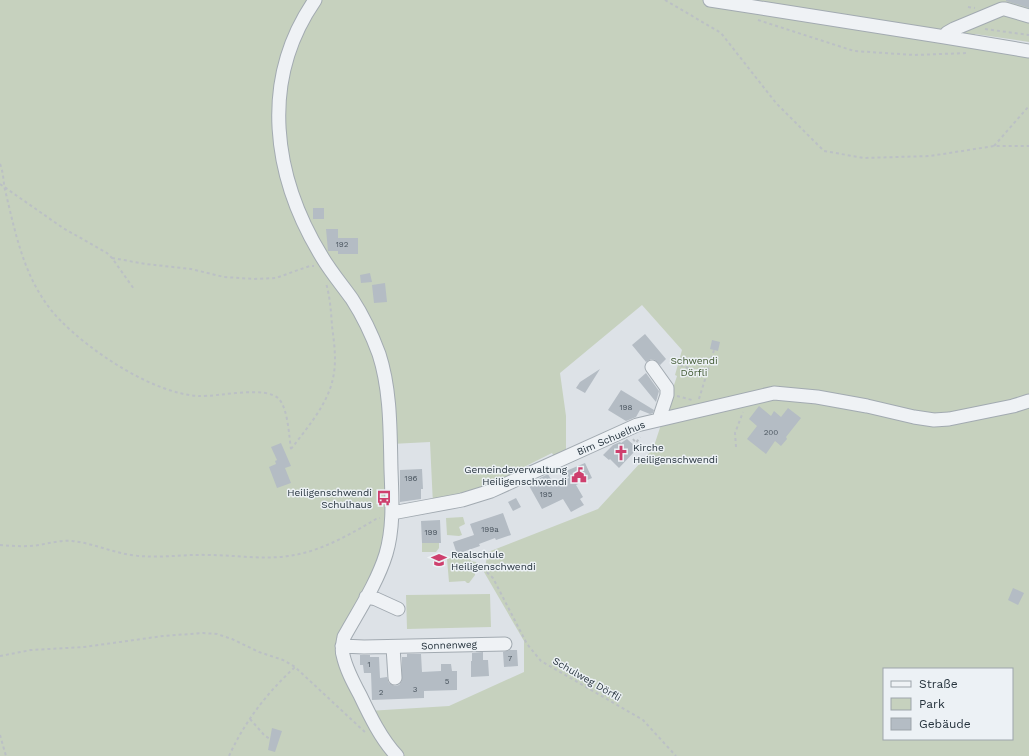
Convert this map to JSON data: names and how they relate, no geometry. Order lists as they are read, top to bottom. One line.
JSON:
{"streets":{"street":["Bim Schuelhus","Sonnenweg"],"path":["Schulweg Dörfli"]},"parks":["Schwendi Dörfli"],"places":{"church":["Kirche Heiligenschwendi"],"public building":["Gemeindeverwaltung Heiligenschwendi"],"bus stop":["Heiligenschwendi Schulhaus"],"school or university":["Realschule Heiligenschwendi"]},"house_numbers":["192","198","200","196","195","199a","199","7","1","5","3","2"],"legend":["Straße","Park","Gebäude"]}
